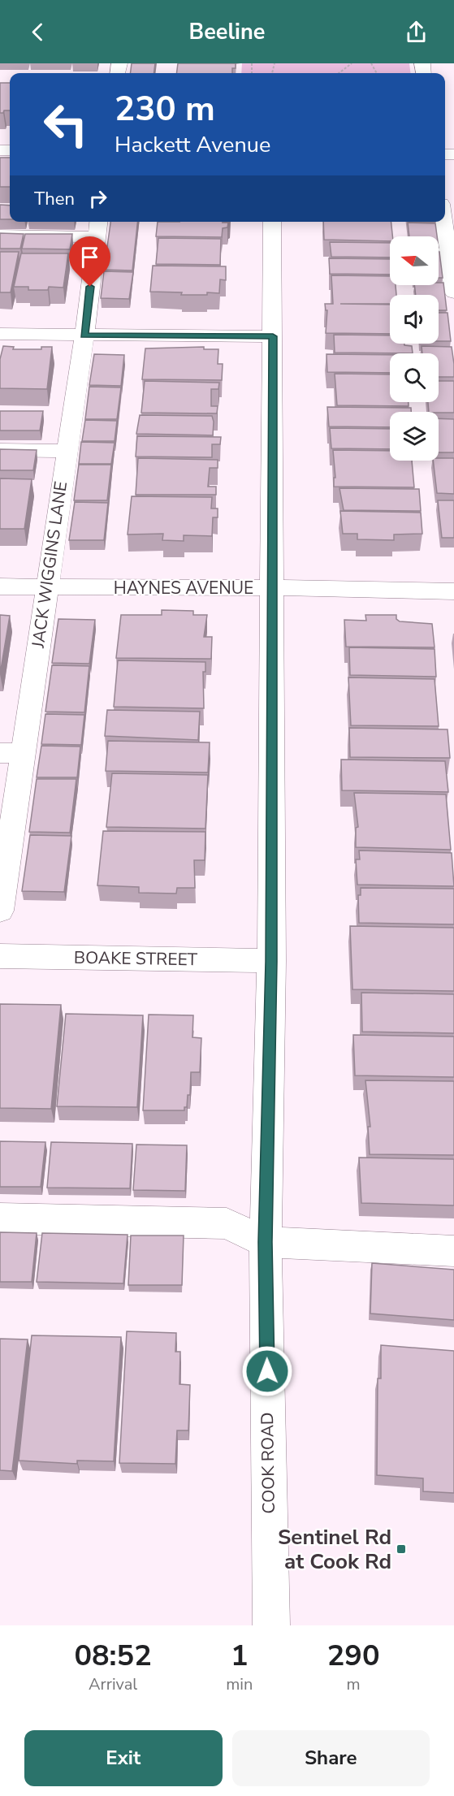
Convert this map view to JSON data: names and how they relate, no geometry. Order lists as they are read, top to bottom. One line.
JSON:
{"streets":{"street":["JACK WIGGINS LANE","HAYNES AVENUE","BOAKE STREET","COOK ROAD"]},"crossings":[["JACK WIGGINS LANE","HAYNES AVENUE"],["HAYNES AVENUE","COOK ROAD"],["BOAKE STREET","COOK ROAD"]],"places":{"transit":["Sentinel Rd at Cook Rd"]},"north":"left","page":{"header":"Beeline","turn":["230 m","Hackett Avenue"],"then":"Then","eta":["08:52","Arrival","1","min","290","m"],"buttons":["Exit","Share"]}}
